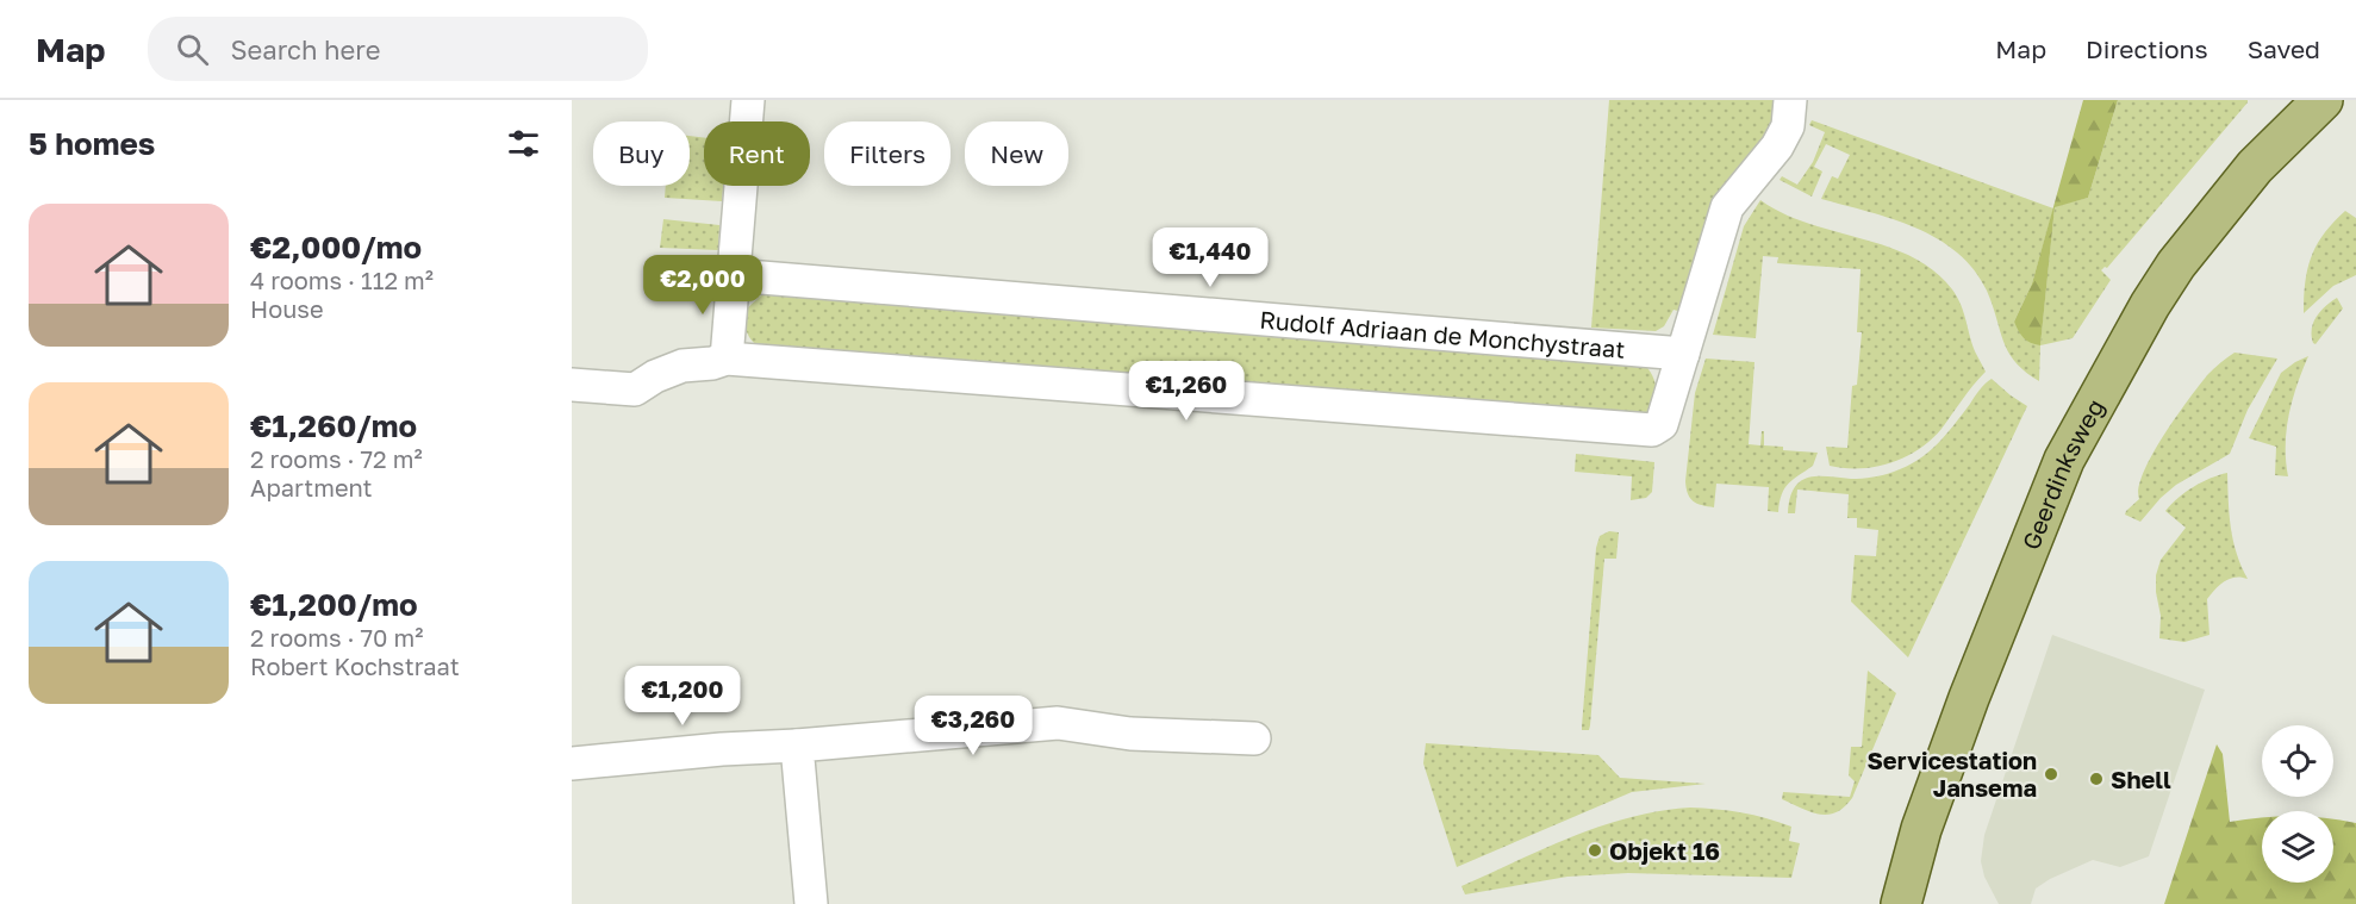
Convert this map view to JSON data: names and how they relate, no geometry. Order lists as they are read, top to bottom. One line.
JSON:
{"streets":{"main road":["Geerdinksweg"],"street":["Rudolf Adriaan de Monchystraat"]},"places":["Servicestation Jansema","Shell","Objekt 16"],"page":{"header":"Map","search":"Search here","nav":["Map","Directions","Saved"],"heading":"5 homes","chip":["Buy","Rent","Filters","New"],"list":[{"name":"€2,000/mo","note":"4 rooms · 112 m² · House"},{"name":"€1,260/mo","note":"2 rooms · 72 m² · Apartment"},{"name":"€1,200/mo","note":"2 rooms · 70 m² · Robert Kochstraat"}],"price":["€1,440","€2,000","€1,260","€1,200","€3,260"]}}
